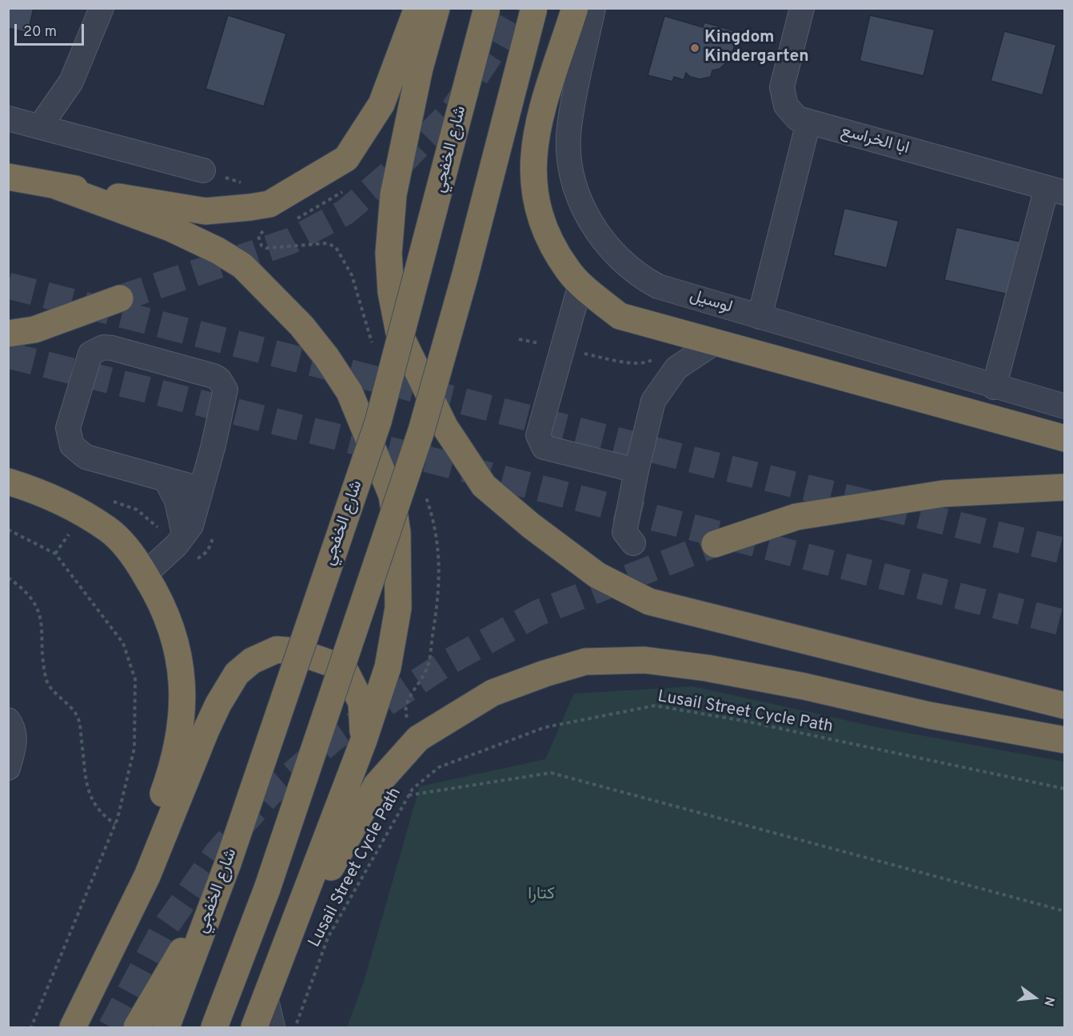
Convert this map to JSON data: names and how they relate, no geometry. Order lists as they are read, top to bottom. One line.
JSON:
{"streets":{"highway":["شارع الخفجي"],"street":["ابا الخراسع","لوسيل"],"path":["Lusail Street Cycle Path"]},"parks":["كتارا"],"places":["Kingdom Kindergarten"],"scale_bar":"20 m","north":"right"}
